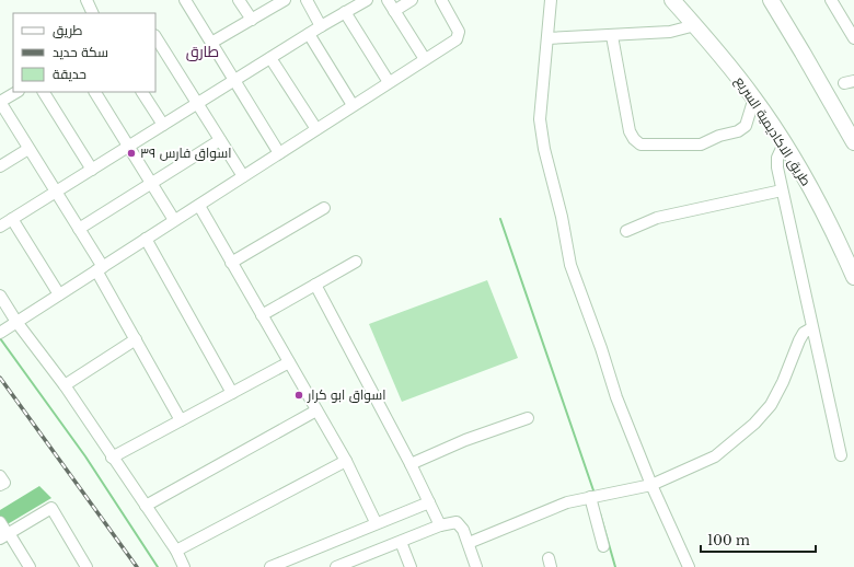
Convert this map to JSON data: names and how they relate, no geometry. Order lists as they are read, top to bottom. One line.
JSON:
{"streets":{"highway":["طريق الاكاديمية السريع"]},"districts":["طارق"],"places":["اسواق فارس ٣٩","اسواق ابو كرار"],"legend":["طريق","سكة حديد","حديقة"],"scale_bar":"100 m"}
